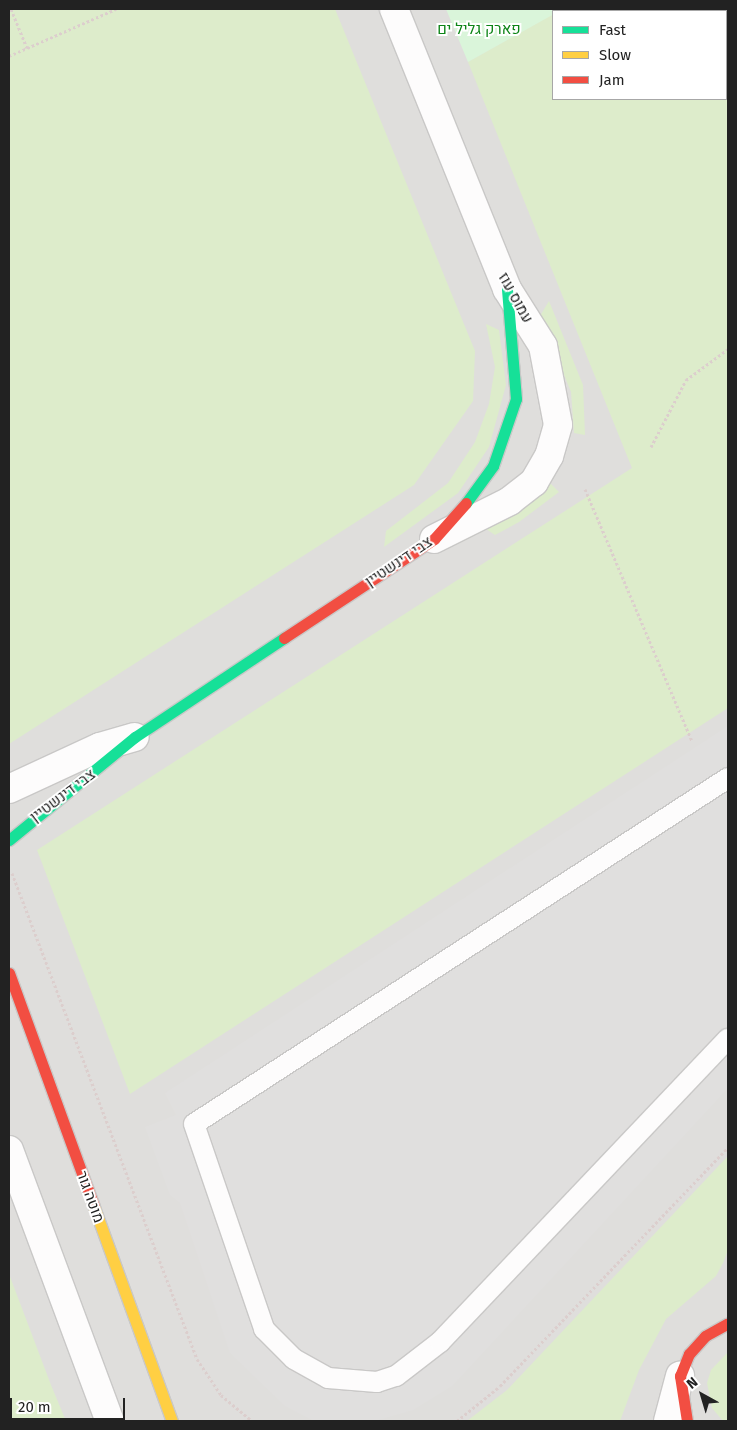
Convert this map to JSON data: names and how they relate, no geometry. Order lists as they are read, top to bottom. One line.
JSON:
{"streets":{"street":["עמוס עוז","צבי דינשטיין","מוטה גור"]},"crossings":[["עמוס עוז","צבי דינשטיין"]],"parks":["פארק גליל ים"],"legend":["Fast","Slow","Jam"],"scale_bar":"20 m","north":"top left"}
